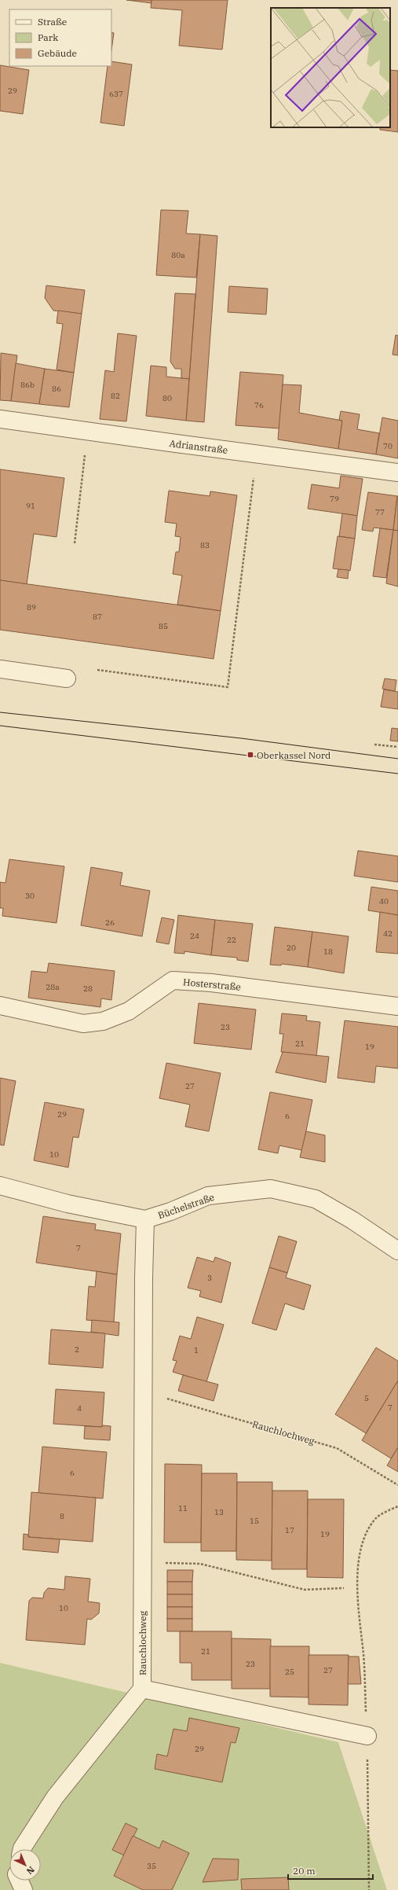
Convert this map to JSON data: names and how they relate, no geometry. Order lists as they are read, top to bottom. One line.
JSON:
{"streets":{"street":["Adrianstraße","Hosterstraße","Büchelstraße","Rauchlochweg"]},"crossings":[["Büchelstraße","Rauchlochweg"]],"places":{"transit":["Oberkassel Nord"]},"house_numbers":["29","637","80a","86b","86","82","80","76","70","79","91","77","83","89","87","85","30","40","26","42","24","22","20","18","28a","28","23","21","19","27","29","6","10","7","3","2","1","5","7","4","6","11","13","8","15","17","19","10","21","23","27","25","29","35"],"legend":["Straße","Park","Gebäude"],"scale_bar":"20 m","north":"bottom right"}
